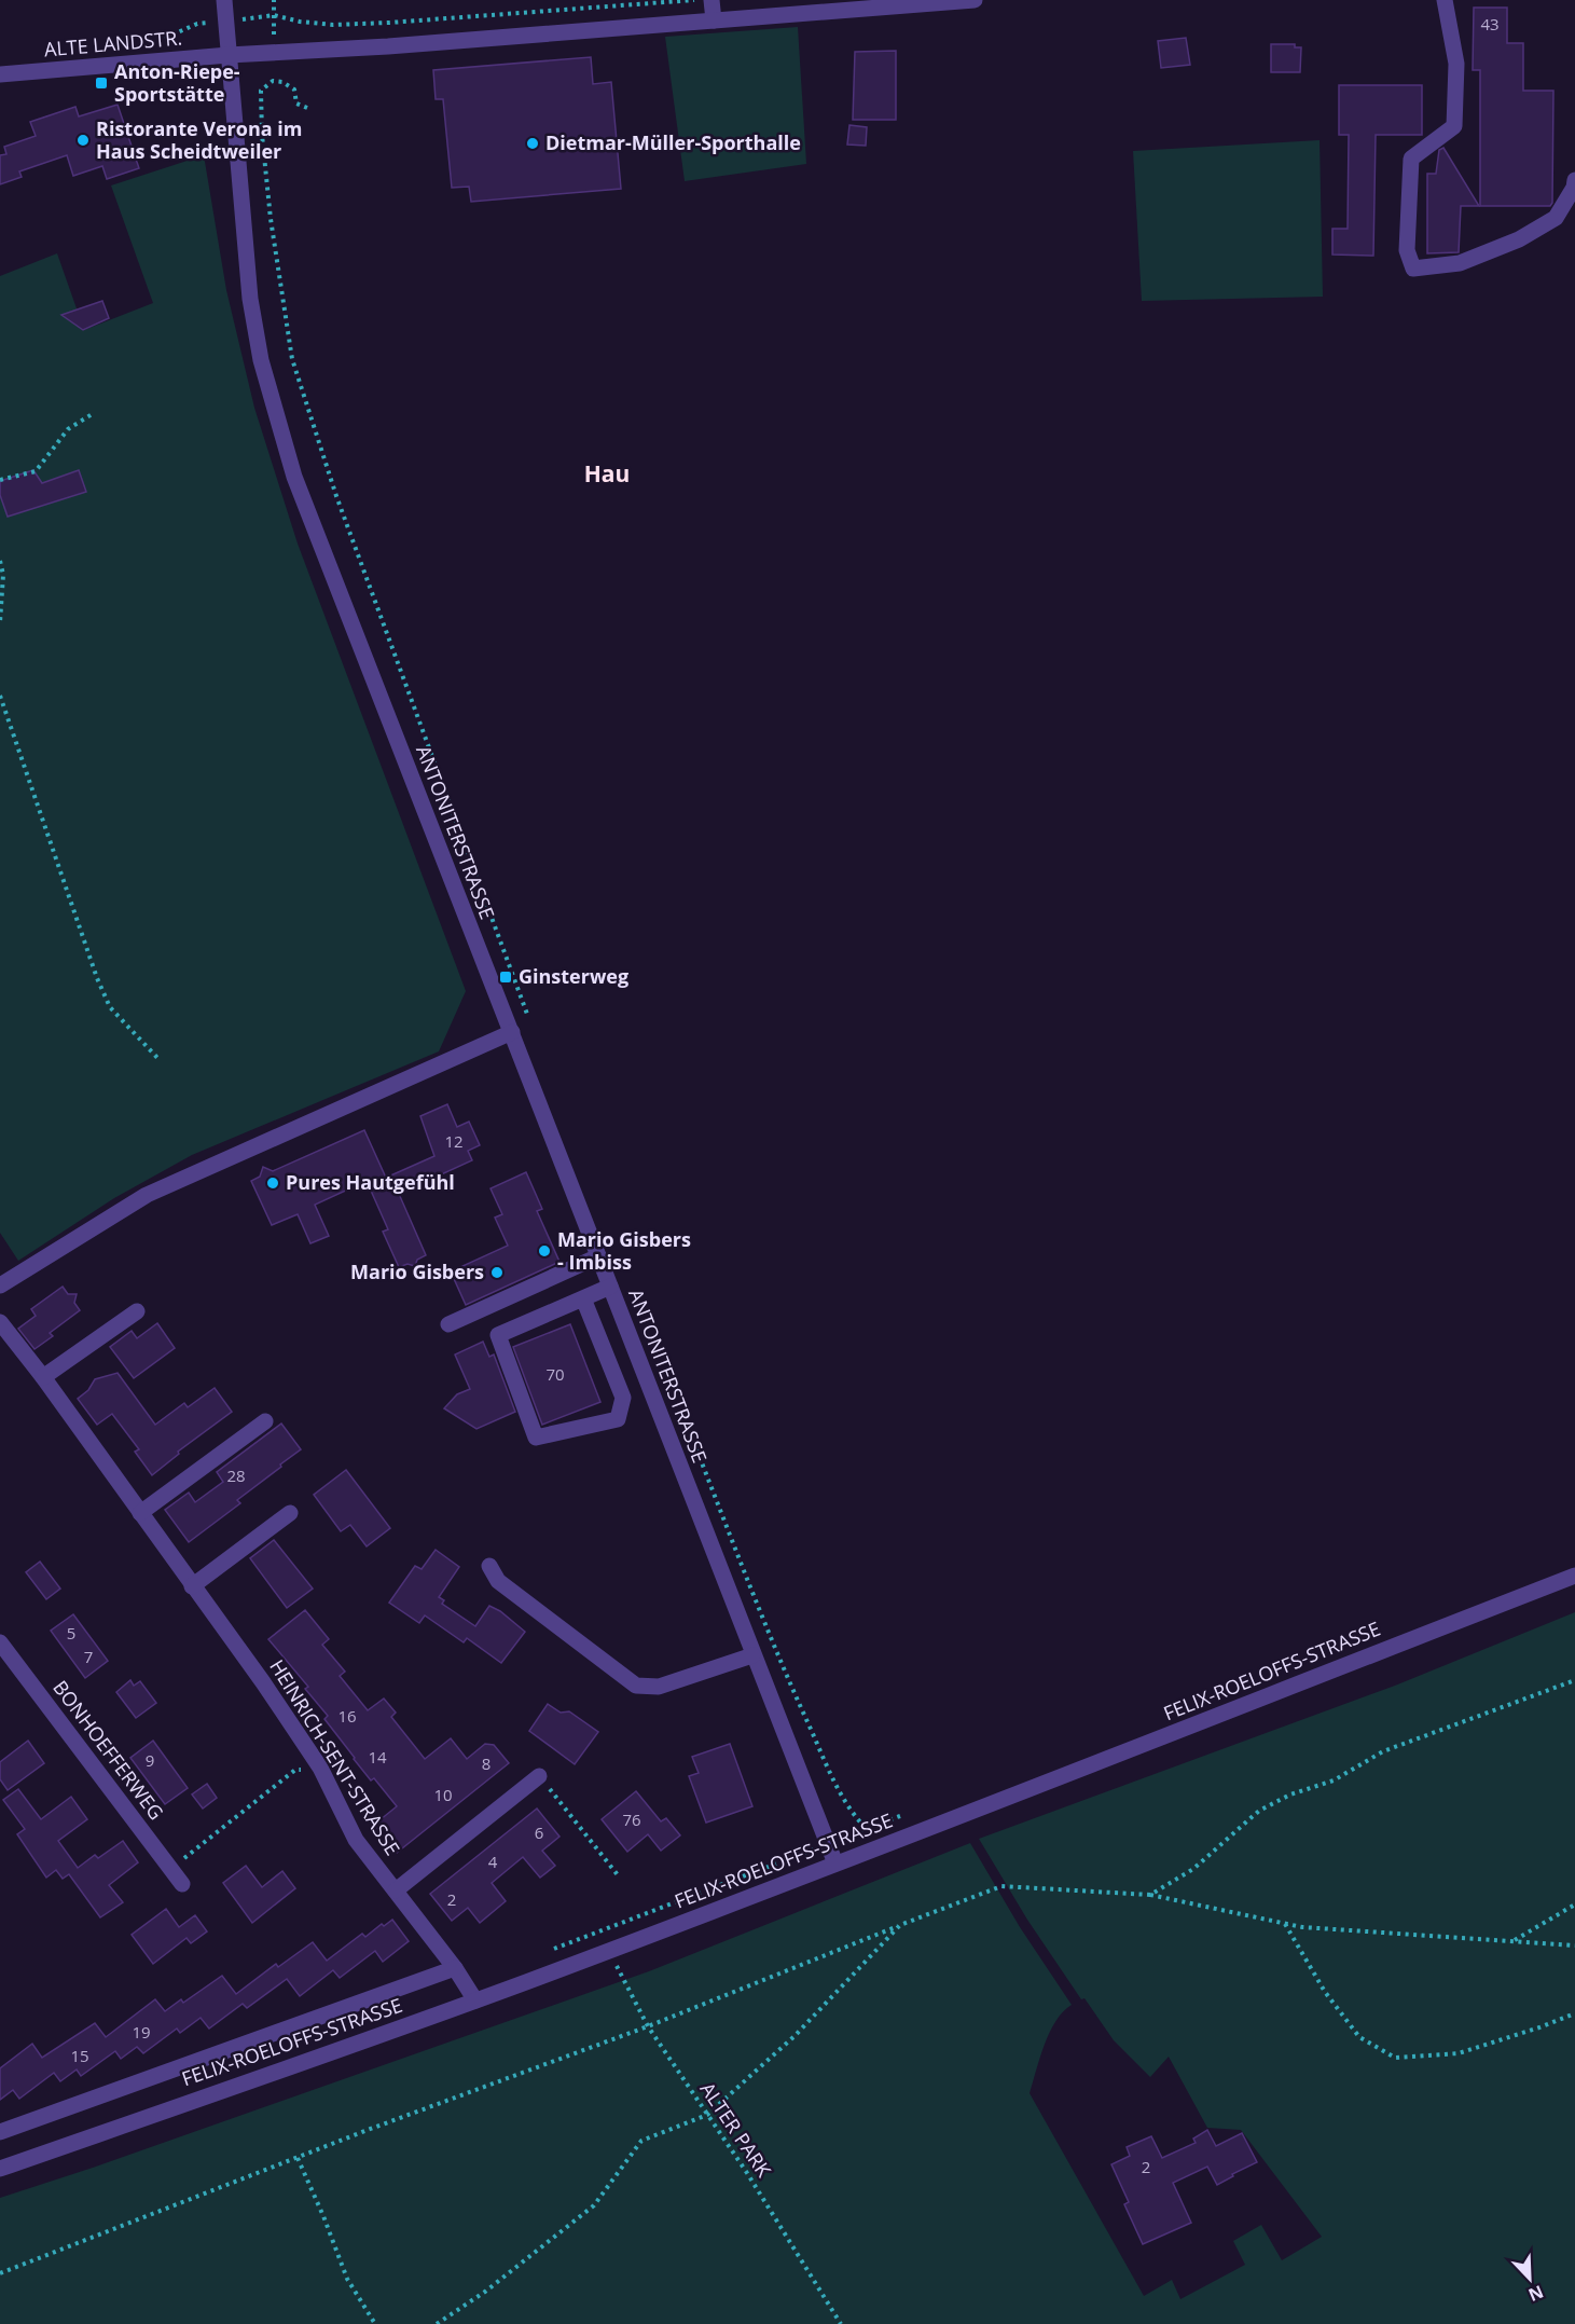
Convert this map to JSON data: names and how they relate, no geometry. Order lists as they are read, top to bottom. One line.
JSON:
{"streets":{"street":["ALTE LANDSTR.","ANTONITERSTRASSE","FELIX-ROELOFFS-STRASSE","BONHOEFFERWEG","HEINRICH-SENT-STRASSE"],"path":["ALTER PARK"]},"crossings":[["ALTE LANDSTR.","ANTONITERSTRASSE"],["ANTONITERSTRASSE","FELIX-ROELOFFS-STRASSE"],["FELIX-ROELOFFS-STRASSE","HEINRICH-SENT-STRASSE"],["FELIX-ROELOFFS-STRASSE","ALTER PARK"]],"districts":["Hau"],"places":{"transit":["Anton-Riepe- Sportstätte","Ginsterweg"],"other":["Ristorante Verona im Haus Scheidtweiler","Dietmar-Müller-Sporthalle","Pures Hautgefühl","Mario Gisbers - Imbiss","Mario Gisbers"]},"house_numbers":["43","12","70","28","5","7","16","14","9","8","10","76","6","4","2","19","15","2"],"north":"bottom right"}
